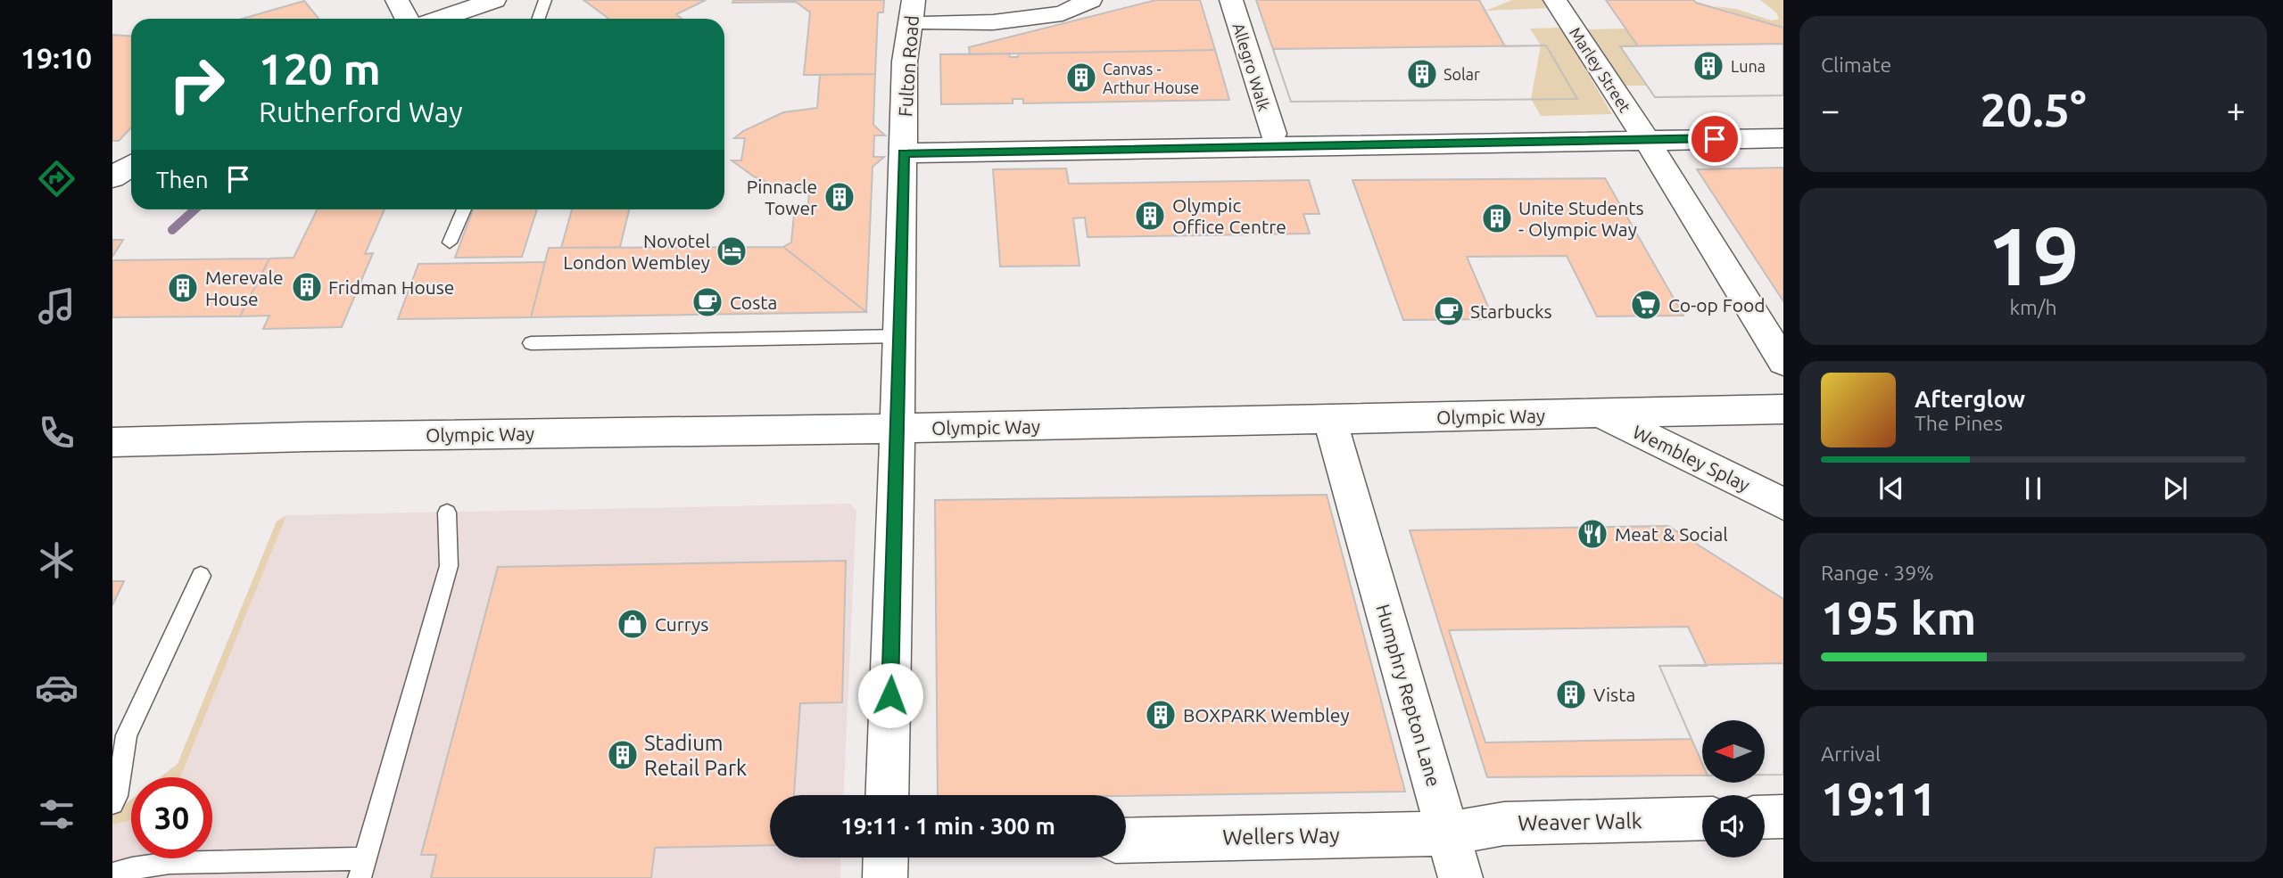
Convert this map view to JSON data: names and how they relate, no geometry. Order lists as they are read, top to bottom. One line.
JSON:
{"streets":{"street":["Fulton Road","Allegro Walk","Marley Street","Olympic Way","Wembley Splay","Humphry Repton Lane","Weaver Walk","Wellers Way"]},"crossings":[["Fulton Road","Olympic Way"],["Olympic Way","Wembley Splay"],["Olympic Way","Humphry Repton Lane"],["Humphry Repton Lane","Weaver Walk"],["Humphry Repton Lane","Wellers Way"],["Weaver Walk","Wellers Way"]],"places":{"building":["Luna","Solar","Canvas - Arthur House","Pinnacle Tower","Olympic Office Centre","Unite Students - Olympic Way","Fridman House","Merevale House","Vista","BOXPARK Wembley","Stadium Retail Park"],"hotel":["Novotel London Wembley"],"cafe":["Costa","Starbucks"],"supermarket":["Co-op Food"],"restaurant":["Meat & Social"],"shop":["Currys"]},"north":"left","page":{"tabs":"19:10","tile":["Climate",["19","km/h"],["Range · 39%","195 km"],["Arrival","19:11"]],"turn":["120 m","Rutherford Way"],"heat":["−","20.5°","+"],"then":"Then","song":["Afterglow","The Pines"],"limit":"30","trip":"19:11 · 1 min · 300 m"}}
